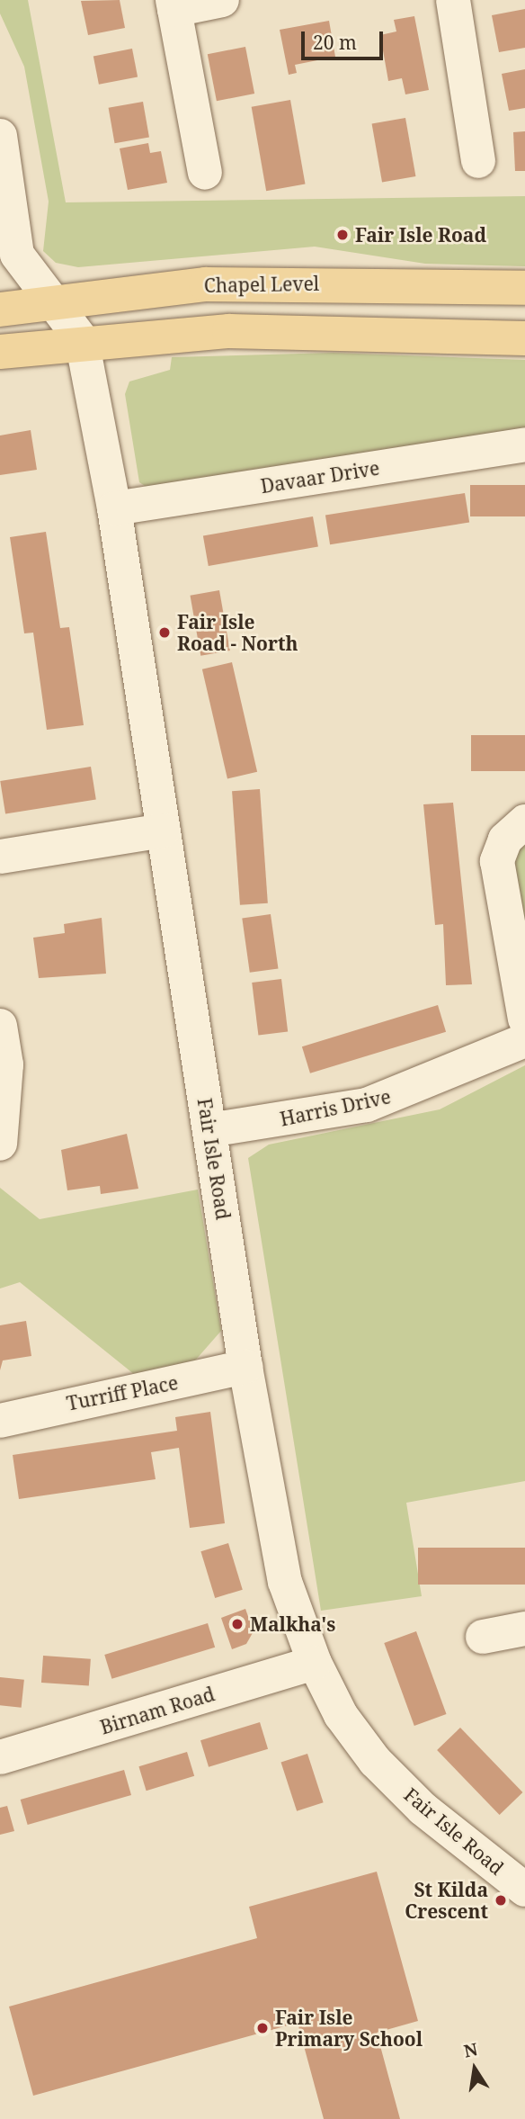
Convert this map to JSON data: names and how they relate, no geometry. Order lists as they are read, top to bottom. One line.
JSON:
{"streets":{"main road":["Chapel Level"],"street":["Davaar Drive","Harris Drive","Fair Isle Road","Turriff Place","Birnam Road"]},"crossings":[["Davaar Drive","Fair Isle Road"],["Harris Drive","Fair Isle Road"],["Fair Isle Road","Turriff Place"],["Fair Isle Road","Birnam Road"]],"places":["Fair Isle Road","Fair Isle Road - North","Malkha's","St Kilda Crescent","Fair Isle Primary School"],"scale_bar":"20 m","north":"top"}
